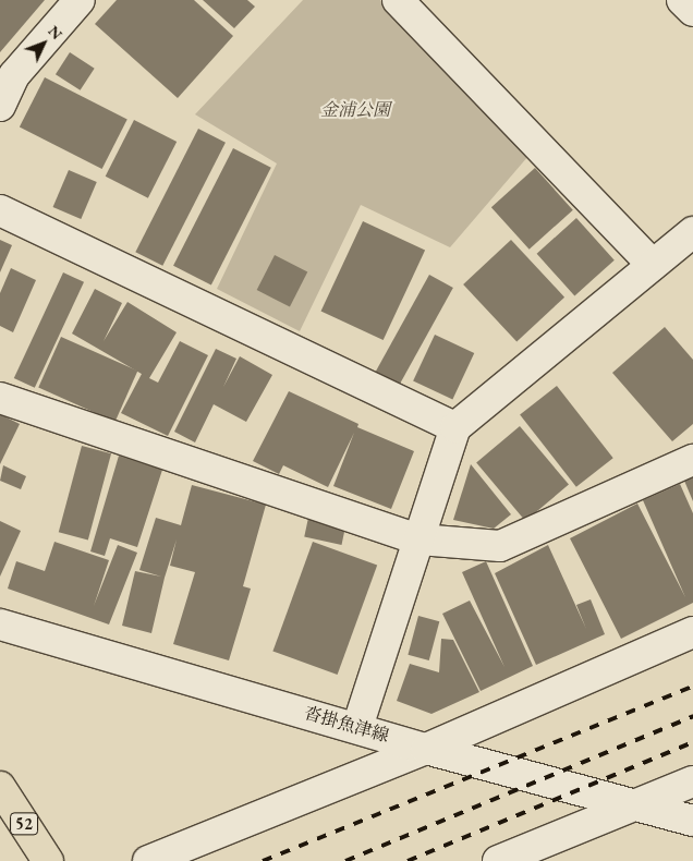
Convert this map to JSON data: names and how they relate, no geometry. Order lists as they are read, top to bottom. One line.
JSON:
{"streets":{"main road":["52"],"street":["沓掛魚津線"]},"parks":["金浦公園"],"north":"top right"}
